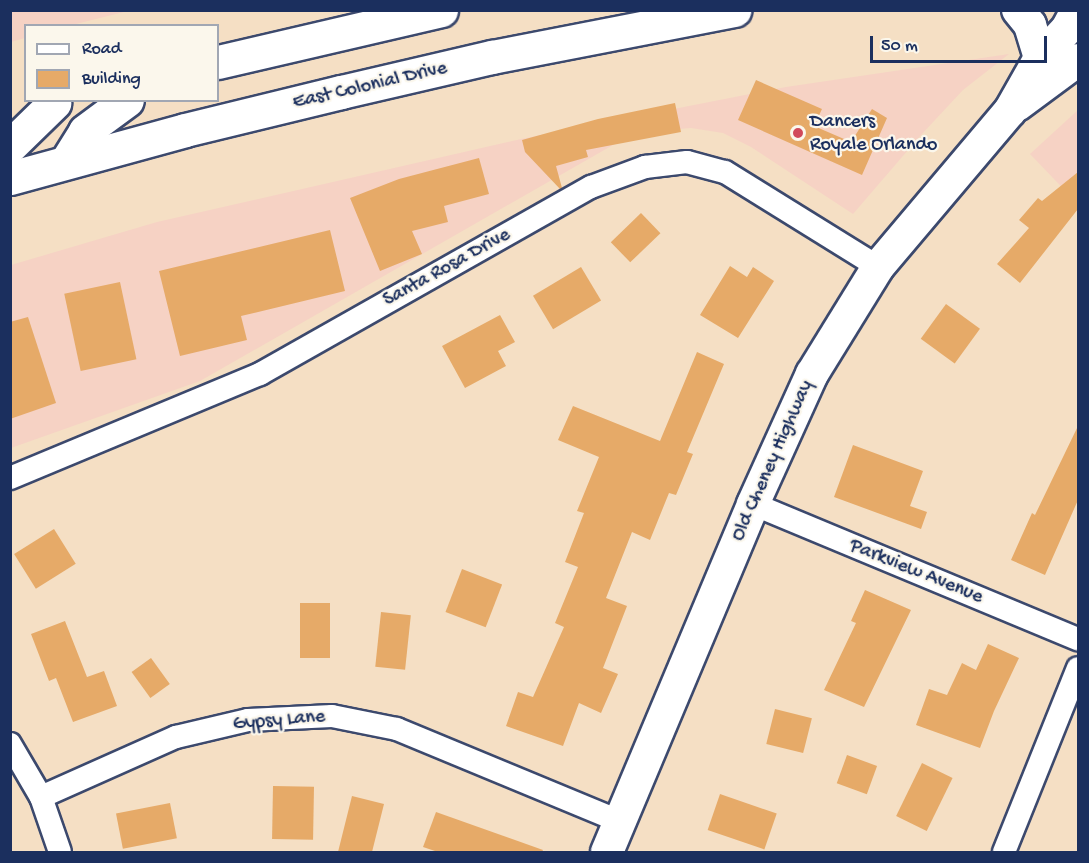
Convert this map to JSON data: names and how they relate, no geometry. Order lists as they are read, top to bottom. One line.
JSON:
{"streets":{"highway":["East Colonial Drive"],"street":["Santa Rosa Drive","Old Cheney Highway","Parkview Avenue","Gypsy Lane"]},"crossings":[["Santa Rosa Drive","Old Cheney Highway"],["Old Cheney Highway","Parkview Avenue"],["Old Cheney Highway","Gypsy Lane"]],"places":["Dancers Royale Orlando"],"legend":["Road","Building"],"scale_bar":"50 m"}
